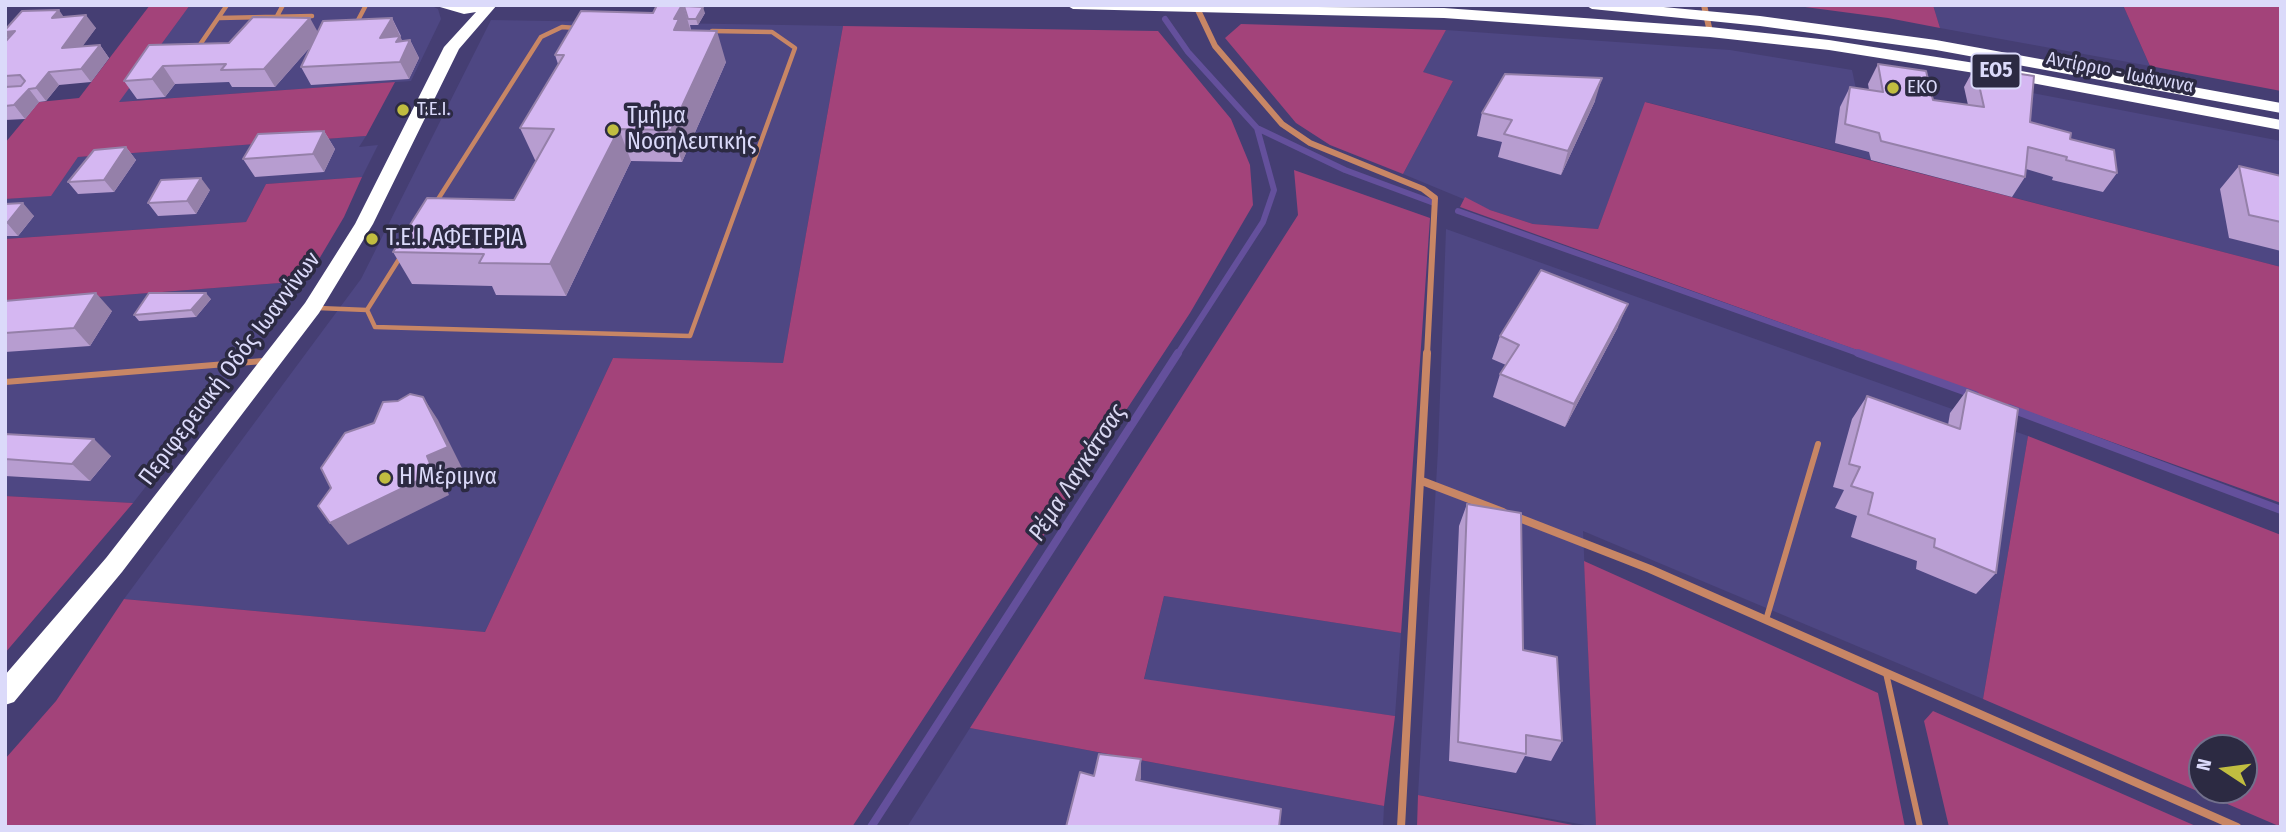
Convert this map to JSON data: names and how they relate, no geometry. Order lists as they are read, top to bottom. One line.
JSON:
{"streets":{"highway":["ΕΟ5","Αντίρριο - Ιωάννινα","Περιφερειακή Οδός Ιωαννίνων"]},"water":["Ρέμα Λαγκάτσας"],"places":["EKO","Τ.Ε.Ι.","Τμήμα Νοσηλευτικής","Τ.Ε.Ι. ΑΦΕΤΕΡΙΑ","Η Μέριμνα"],"north":"left"}
